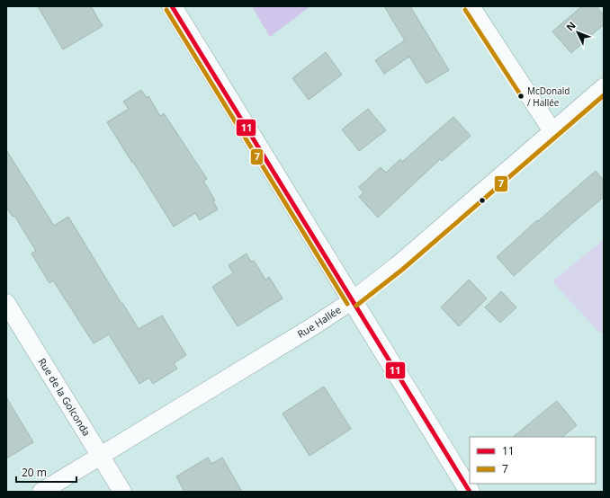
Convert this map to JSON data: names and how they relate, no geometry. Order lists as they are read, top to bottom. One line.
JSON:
{"streets":{"street":["Rue Hallée","Rue de la Golconda"]},"crossings":[["Rue Hallée","Rue de la Golconda"]],"places":["McDonald / Hallée"],"lines":["transit line 11","transit line 7"],"legend":["11","7"],"scale_bar":"20 m","north":"top left"}
